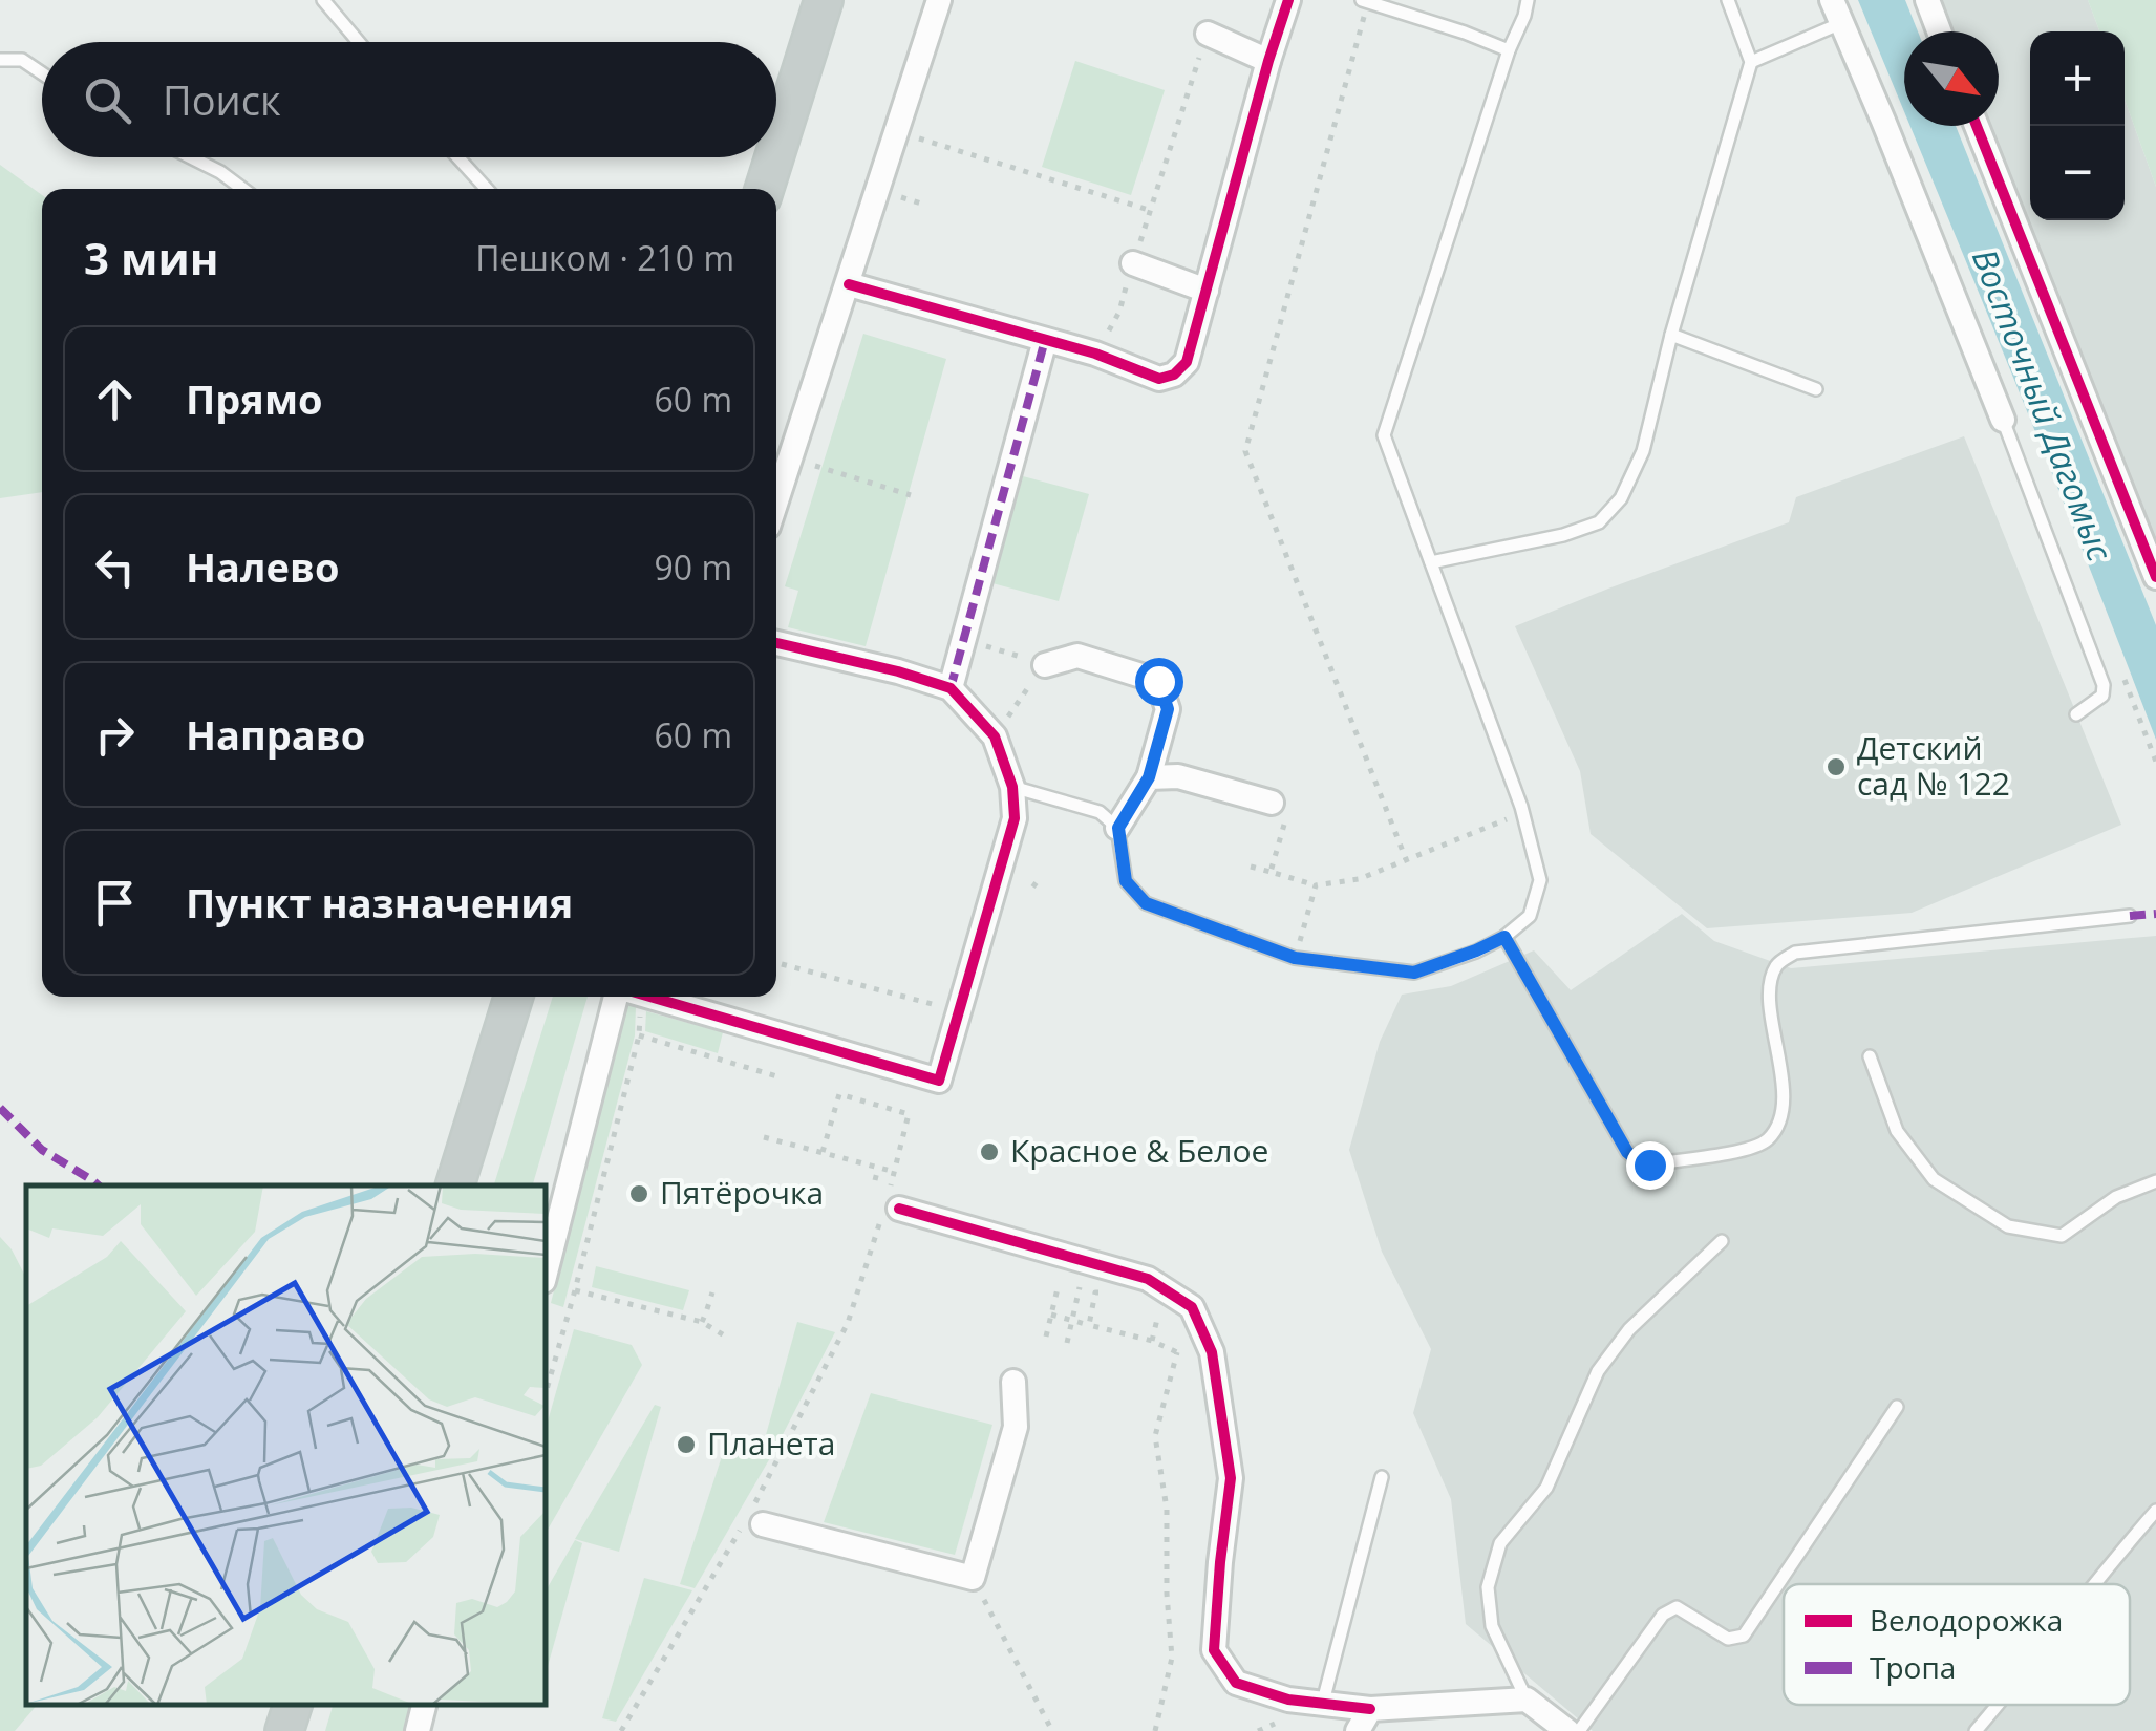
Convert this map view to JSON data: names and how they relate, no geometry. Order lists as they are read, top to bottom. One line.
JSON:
{"water":["Восточный Дагомыс"],"places":["Детский сад № 122","Красное & Белое","Пятёрочка","Планета"],"legend":["Велодорожка","Тропа"],"north":"bottom right","page":{"map_buttons":["+","−"],"search":"Поиск","heading":["3 мин","Пешком · 210 m"],"list":[["Прямо","60 m"],["Налево","90 m"],["Направо","60 m"],"Пункт назначения"]}}
